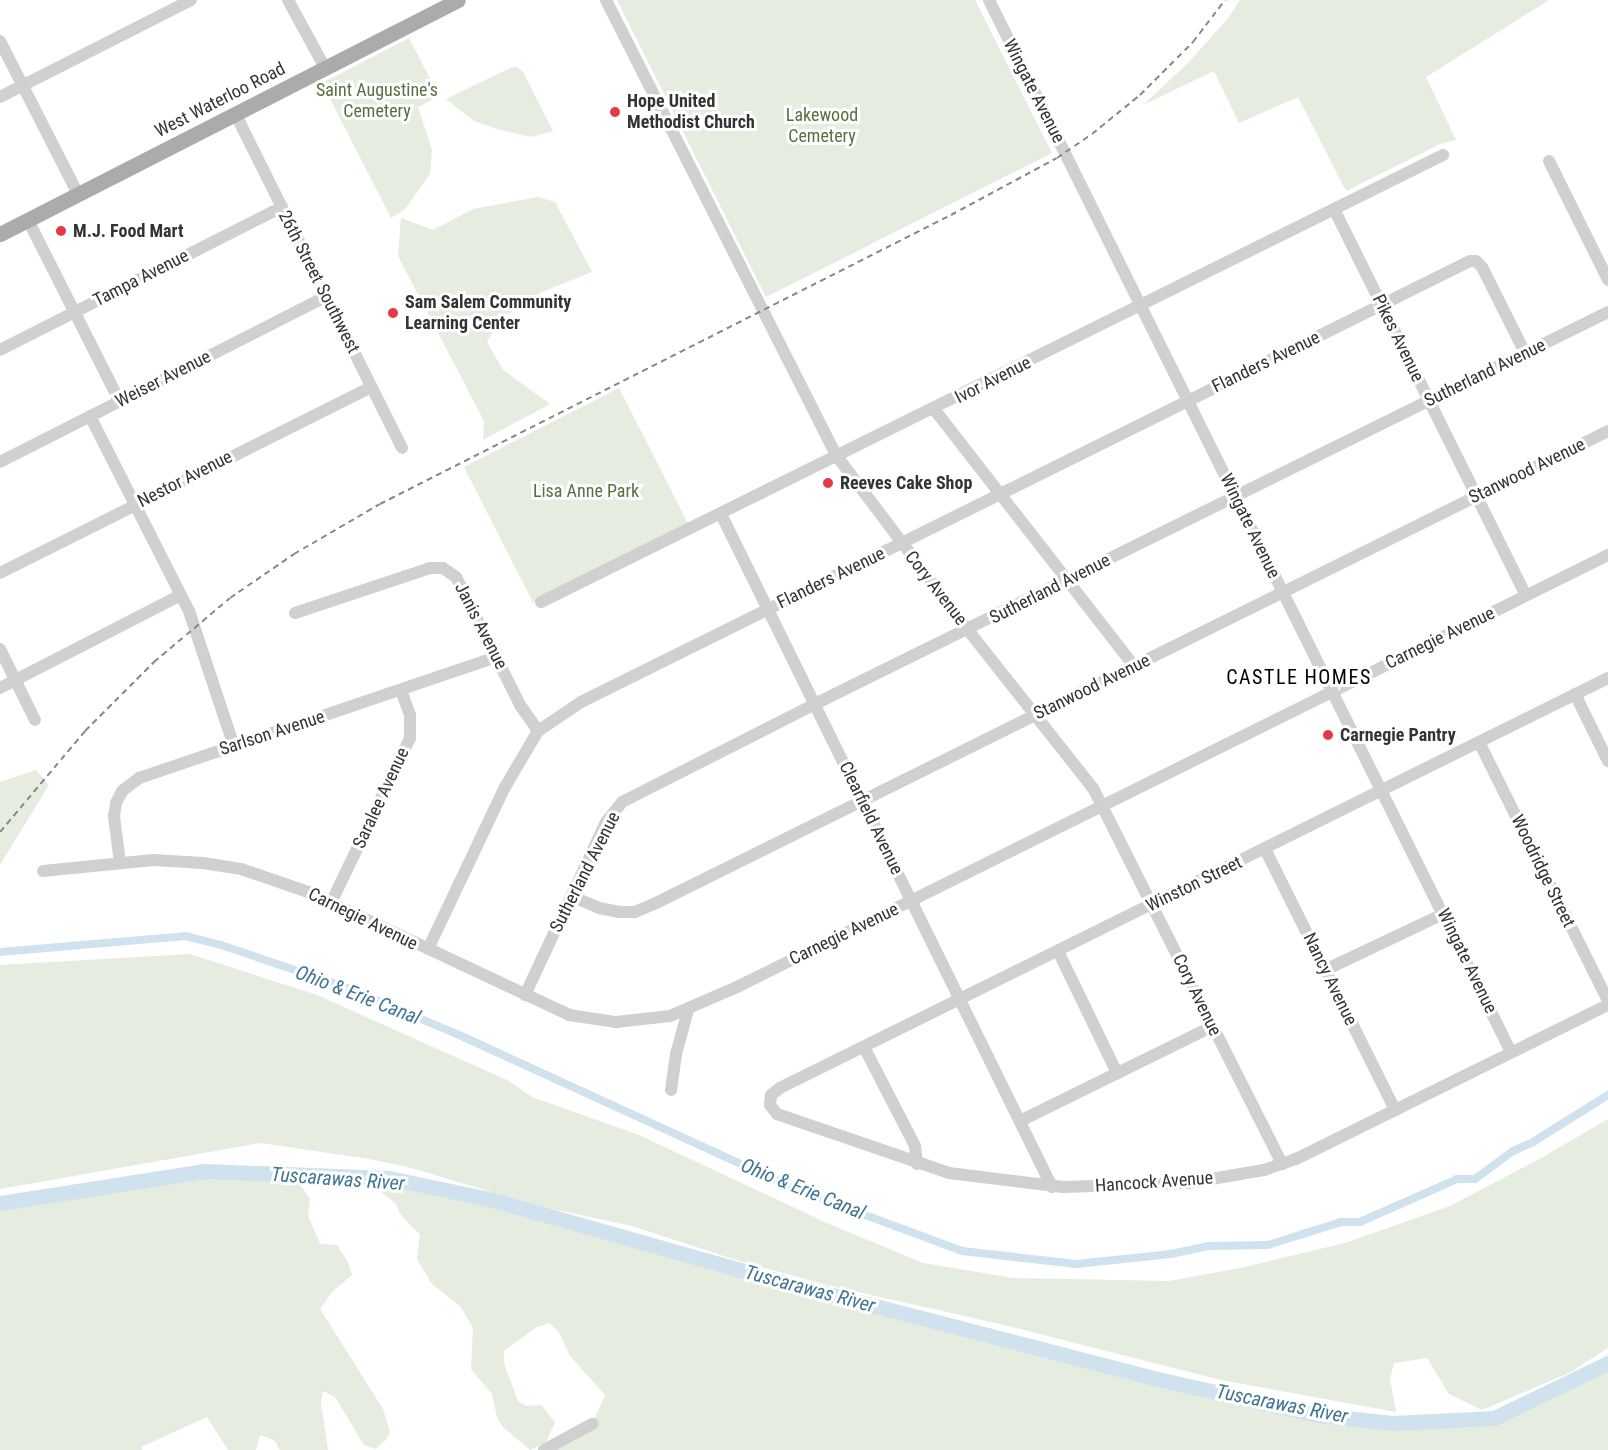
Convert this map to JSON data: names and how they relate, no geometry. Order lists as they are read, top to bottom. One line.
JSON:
{"streets":{"main road":["West Waterloo Road"],"street":["Wingate Avenue","Tampa Avenue","26th Street Southwest","Pikes Avenue","Flanders Avenue","Sutherland Avenue","Weiser Avenue","Ivor Avenue","Stanwood Avenue","Nestor Avenue","Cory Avenue","Janis Avenue","Carnegie Avenue","Sarlson Avenue","Saralee Avenue","Clearfield Avenue","Woodridge Street","Winston Street","Nancy Avenue","Hancock Avenue"]},"crossings":[["Wingate Avenue","Flanders Avenue"],["Wingate Avenue","Sutherland Avenue"],["Wingate Avenue","Ivor Avenue"],["Wingate Avenue","Stanwood Avenue"],["Wingate Avenue","Carnegie Avenue"],["Wingate Avenue","Winston Street"],["Wingate Avenue","Hancock Avenue"],["West Waterloo Road","26th Street Southwest"],["Tampa Avenue","26th Street Southwest"],["26th Street Southwest","Weiser Avenue"],["26th Street Southwest","Nestor Avenue"],["Pikes Avenue","Flanders Avenue"],["Pikes Avenue","Sutherland Avenue"],["Pikes Avenue","Ivor Avenue"],["Pikes Avenue","Stanwood Avenue"],["Pikes Avenue","Carnegie Avenue"],["Flanders Avenue","Sutherland Avenue"],["Flanders Avenue","Cory Avenue"],["Flanders Avenue","Janis Avenue"],["Flanders Avenue","Carnegie Avenue"],["Flanders Avenue","Clearfield Avenue"],["Sutherland Avenue","Stanwood Avenue"],["Sutherland Avenue","Cory Avenue"],["Sutherland Avenue","Carnegie Avenue"],["Sutherland Avenue","Clearfield Avenue"],["Ivor Avenue","Cory Avenue"],["Ivor Avenue","Clearfield Avenue"],["Stanwood Avenue","Cory Avenue"],["Stanwood Avenue","Clearfield Avenue"],["Cory Avenue","Carnegie Avenue"],["Cory Avenue","Winston Street"],["Cory Avenue","Hancock Avenue"],["Janis Avenue","Sarlson Avenue"],["Carnegie Avenue","Sarlson Avenue"],["Carnegie Avenue","Saralee Avenue"],["Carnegie Avenue","Clearfield Avenue"],["Sarlson Avenue","Saralee Avenue"],["Clearfield Avenue","Winston Street"],["Clearfield Avenue","Hancock Avenue"],["Woodridge Street","Winston Street"],["Woodridge Street","Hancock Avenue"],["Winston Street","Nancy Avenue"],["Winston Street","Hancock Avenue"],["Nancy Avenue","Hancock Avenue"]],"districts":["CASTLE HOMES"],"water":["Ohio & Erie Canal","Tuscarawas River"],"parks":["Saint Augustine's Cemetery","Lakewood Cemetery","Lisa Anne Park"],"places":["Hope United Methodist Church","M.J. Food Mart","Sam Salem Community Learning Center","Reeves Cake Shop","Carnegie Pantry"]}
